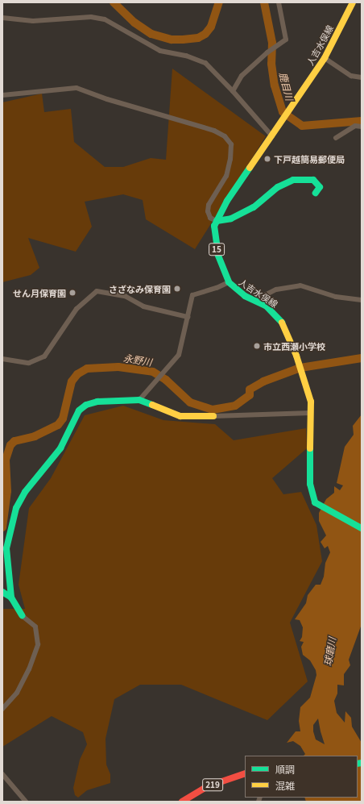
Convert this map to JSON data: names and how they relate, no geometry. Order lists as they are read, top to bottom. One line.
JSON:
{"streets":{"main road":["人吉水俣線","15","219"]},"water":["鹿目川","永野川","球磨川"],"places":["下戸越簡易郵便局","さざなみ保育園","せん月保育園","市立西瀬小学校"],"legend":["順調","混雑"]}
